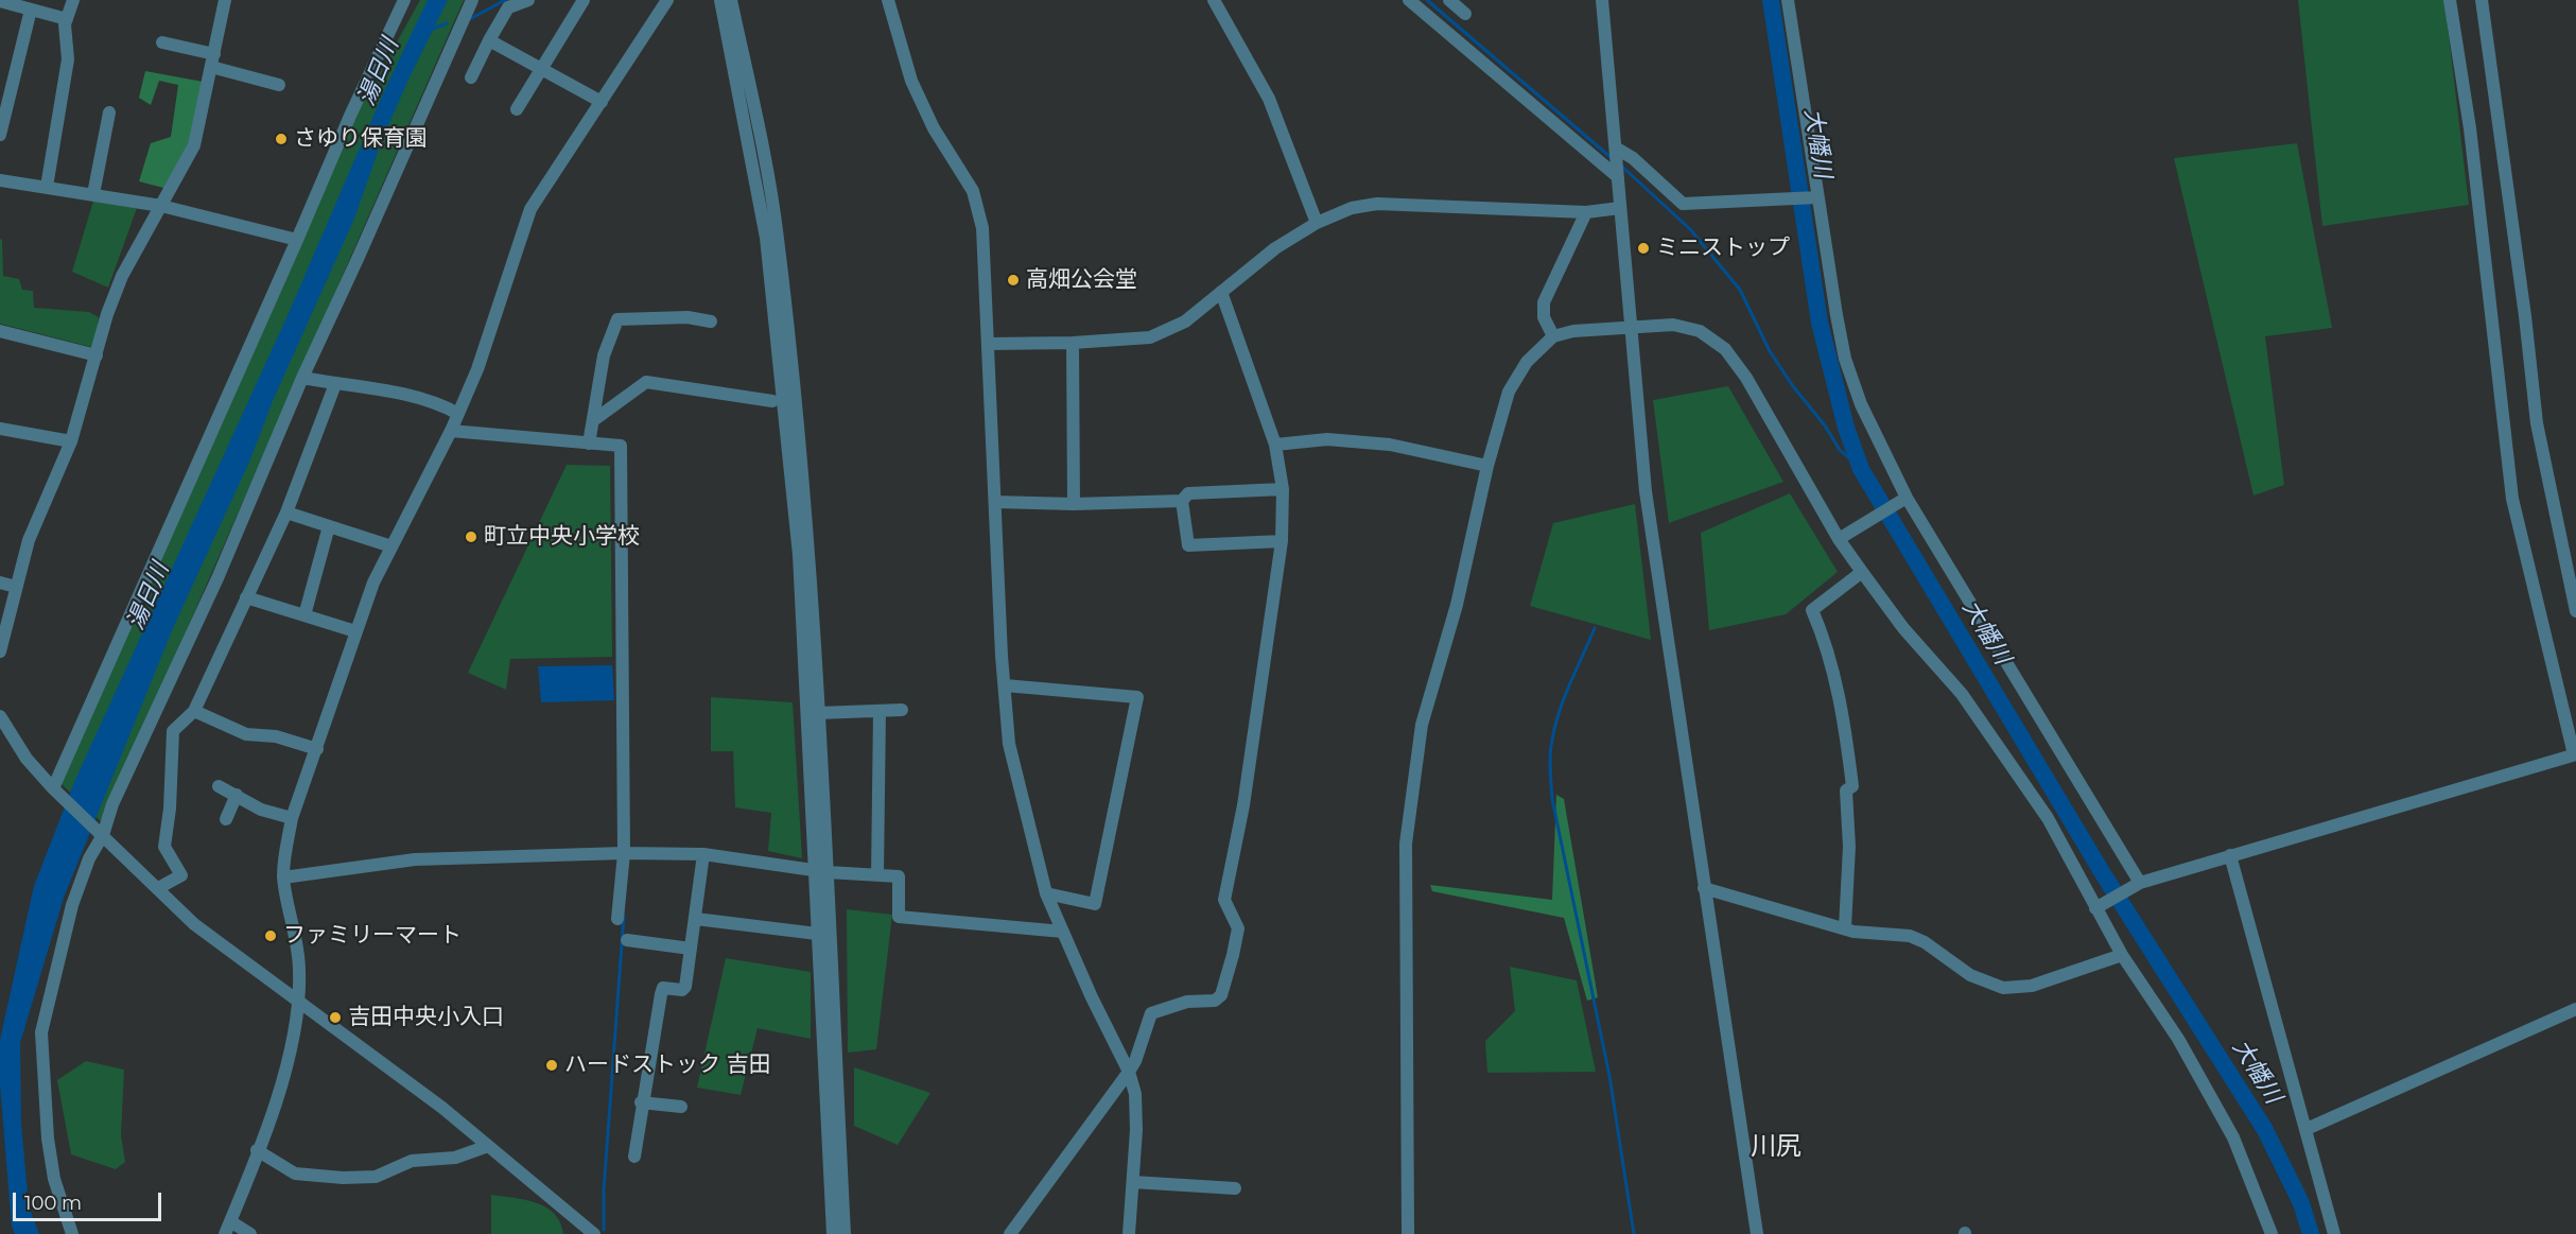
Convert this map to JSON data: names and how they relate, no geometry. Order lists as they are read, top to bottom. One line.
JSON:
{"districts":["川尻"],"water":["湯日川","大幡川"],"places":["さゆり保育園","ミニストップ","高畑公会堂","町立中央小学校","ファミリーマート","吉田中央小入口","ハードストック 吉田"],"scale_bar":"100 m"}
